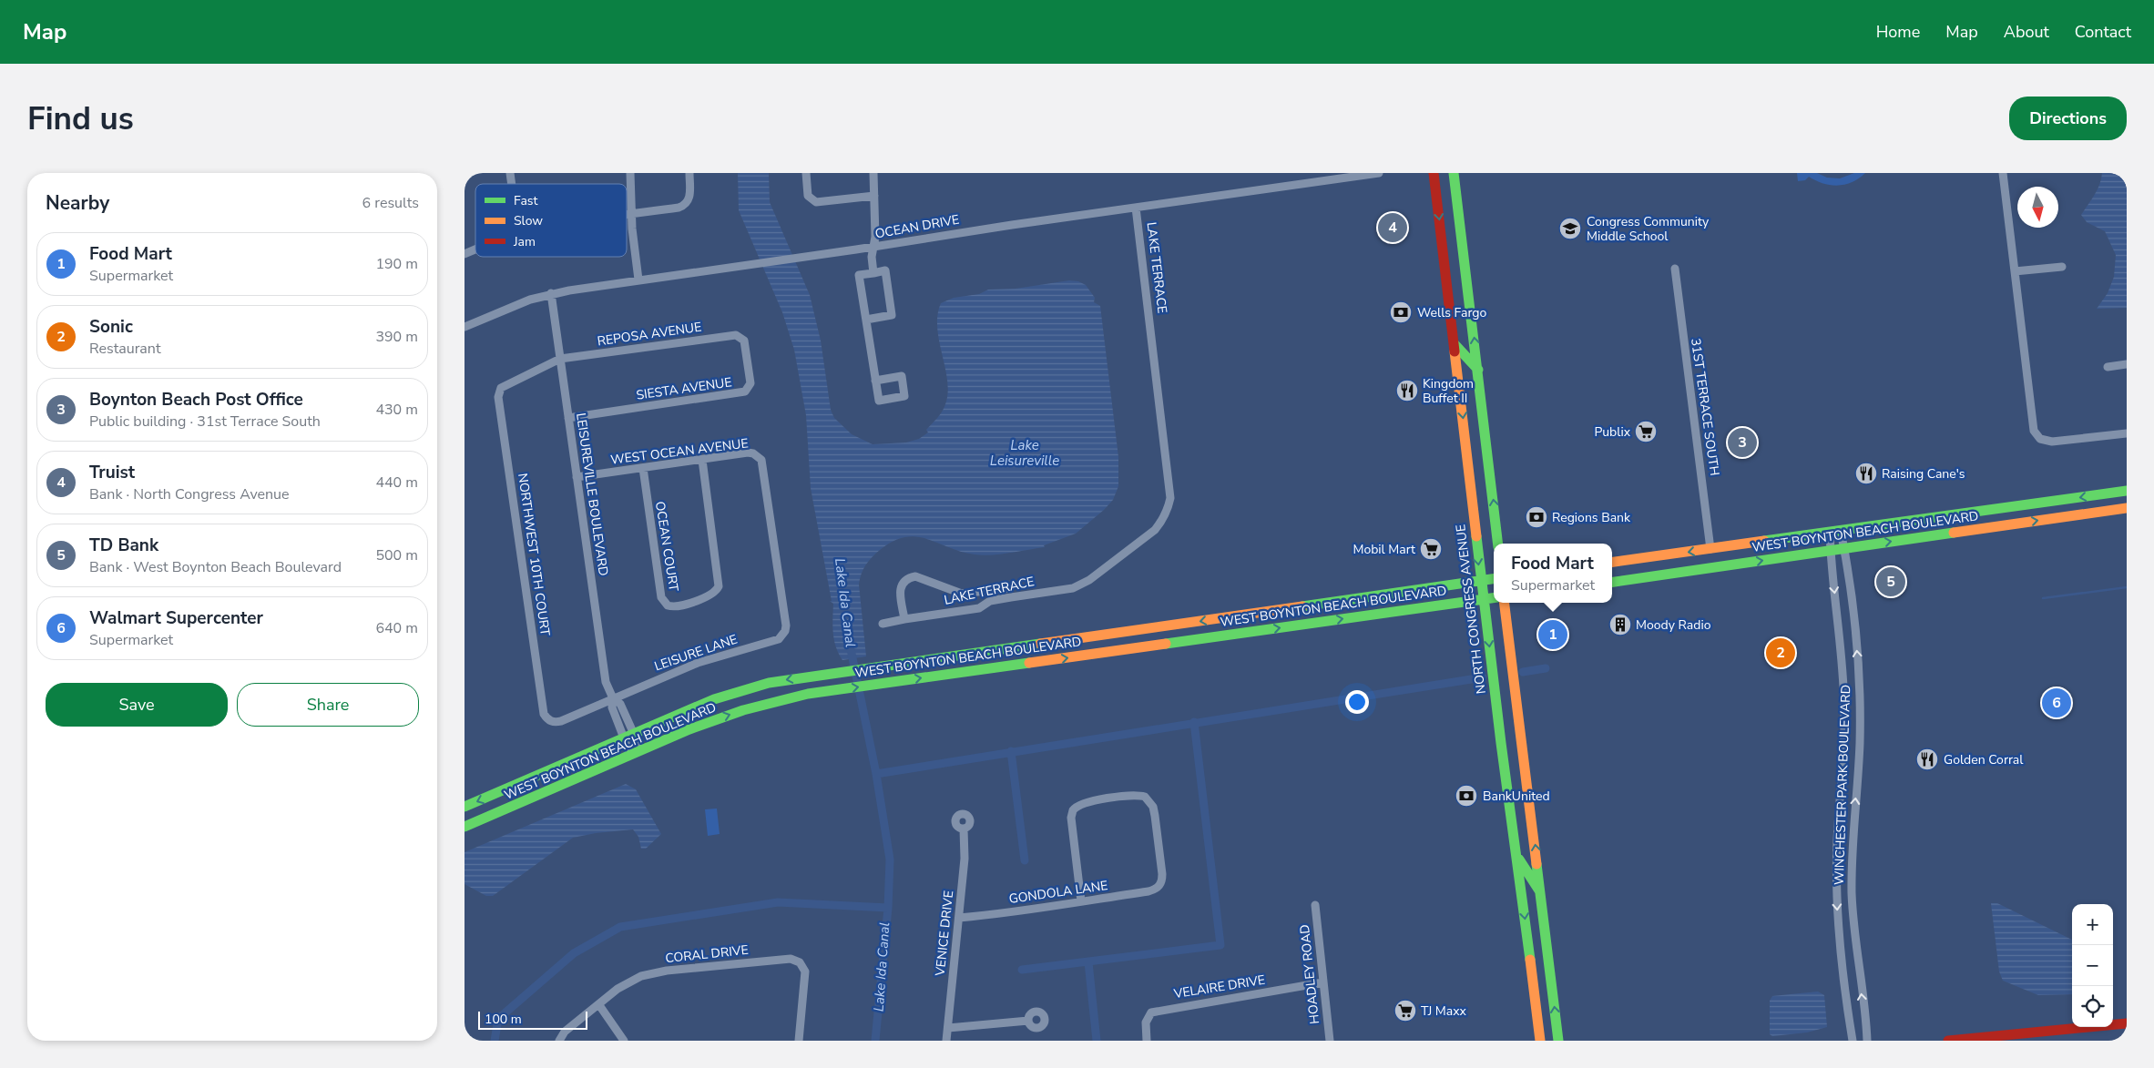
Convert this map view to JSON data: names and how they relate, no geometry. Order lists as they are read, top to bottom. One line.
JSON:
{"streets":{"main road":["WEST BOYNTON BEACH BOULEVARD","NORTH CONGRESS AVENUE"],"street":["OCEAN DRIVE","LAKE TERRACE","REPOSA AVENUE","SIESTA AVENUE","31ST TERRACE SOUTH","WEST OCEAN AVENUE","LEISUREVILLE BOULEVARD","OCEAN COURT","NORTHWEST 10TH COURT","LEISURE LANE","WINCHESTER PARK BOULEVARD","GONDOLA LANE","VENICE DRIVE","CORAL DRIVE","HOADLEY ROAD","VELAIRE DRIVE"]},"crossings":[["OCEAN DRIVE","LAKE TERRACE"],["OCEAN DRIVE","LEISUREVILLE BOULEVARD"],["REPOSA AVENUE","SIESTA AVENUE"],["REPOSA AVENUE","LEISUREVILLE BOULEVARD"],["REPOSA AVENUE","NORTHWEST 10TH COURT"],["SIESTA AVENUE","LEISUREVILLE BOULEVARD"],["31ST TERRACE SOUTH","WEST BOYNTON BEACH BOULEVARD"],["WEST OCEAN AVENUE","LEISUREVILLE BOULEVARD"],["WEST OCEAN AVENUE","OCEAN COURT"],["WEST OCEAN AVENUE","LEISURE LANE"],["LEISUREVILLE BOULEVARD","WEST BOYNTON BEACH BOULEVARD"],["LEISUREVILLE BOULEVARD","NORTHWEST 10TH COURT"],["LEISUREVILLE BOULEVARD","LEISURE LANE"],["WEST BOYNTON BEACH BOULEVARD","NORTH CONGRESS AVENUE"],["WEST BOYNTON BEACH BOULEVARD","WINCHESTER PARK BOULEVARD"],["NORTHWEST 10TH COURT","LEISURE LANE"],["GONDOLA LANE","VENICE DRIVE"],["HOADLEY ROAD","VELAIRE DRIVE"]],"water":["Lake Leisureville","Lake Ida Canal"],"places":{"school or university":["Congress Community Middle School"],"bank":["Wells Fargo","Regions Bank","BankUnited"],"restaurant":["Kingdom Buffet II","Raising Cane's","Golden Corral"],"supermarket":["Publix","Mobil Mart","TJ Maxx"],"building":["Moody Radio"]},"legend":["Fast","Slow","Jam"],"scale_bar":"100 m","north":"bottom","page":{"header":"Map","nav":["Home","Map","About","Contact"],"buttons":["Directions",["Save","Share"]],"title":"Find us","heading":["Nearby","6 results"],"pins":["4","3","5","1","2","6"],"list":[{"mark":"1","name":"Food Mart","note":"Supermarket","value":"190 m"},{"mark":"2","name":"Sonic","note":"Restaurant","value":"390 m"},{"mark":"3","name":"Boynton Beach Post Office","note":"Public building · 31st Terrace South","value":"430 m"},{"mark":"4","name":"Truist","note":"Bank · North Congress Avenue","value":"440 m"},{"mark":"5","name":"TD Bank","note":"Bank · West Boynton Beach Boulevard","value":"500 m"},{"mark":"6","name":"Walmart Supercenter","note":"Supermarket","value":"640 m"}],"popup":["Food Mart","Supermarket"],"map_buttons":["+","−"],"scale":"100 m"}}
